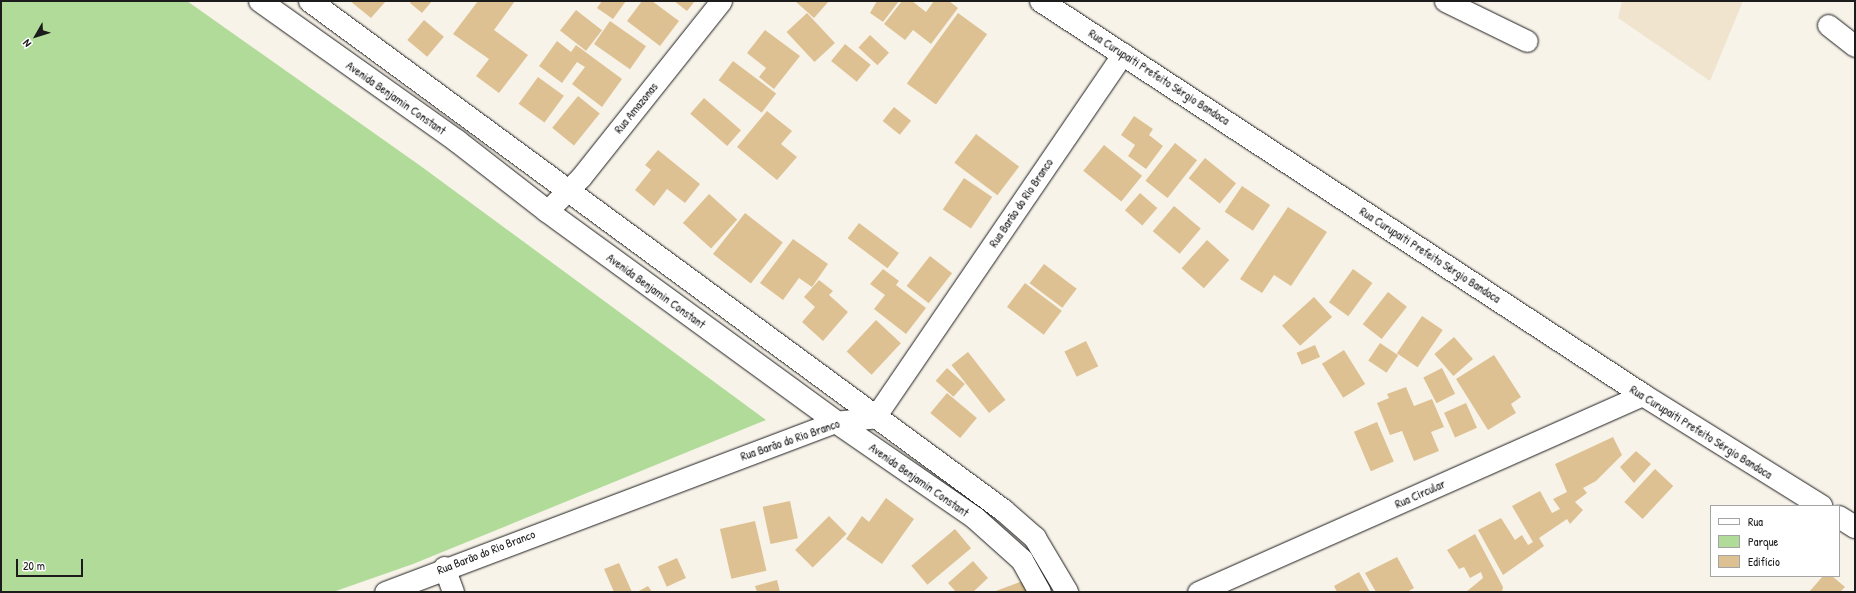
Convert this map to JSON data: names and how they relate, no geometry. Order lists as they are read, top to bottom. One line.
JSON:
{"streets":{"main road":["Rua Curupaiti Prefeito Sérgio Bandoca","Avenida Benjamin Constant"],"street":["Rua Amazonas","Rua Barão do Rio Branco","Rua Circular"]},"crossings":[["Rua Curupaiti Prefeito Sérgio Bandoca","Rua Barão do Rio Branco"],["Rua Curupaiti Prefeito Sérgio Bandoca","Rua Circular"],["Avenida Benjamin Constant","Rua Amazonas"],["Avenida Benjamin Constant","Rua Barão do Rio Branco"]],"legend":["Rua","Parque","Edifício"],"scale_bar":"20 m","north":"bottom left"}
